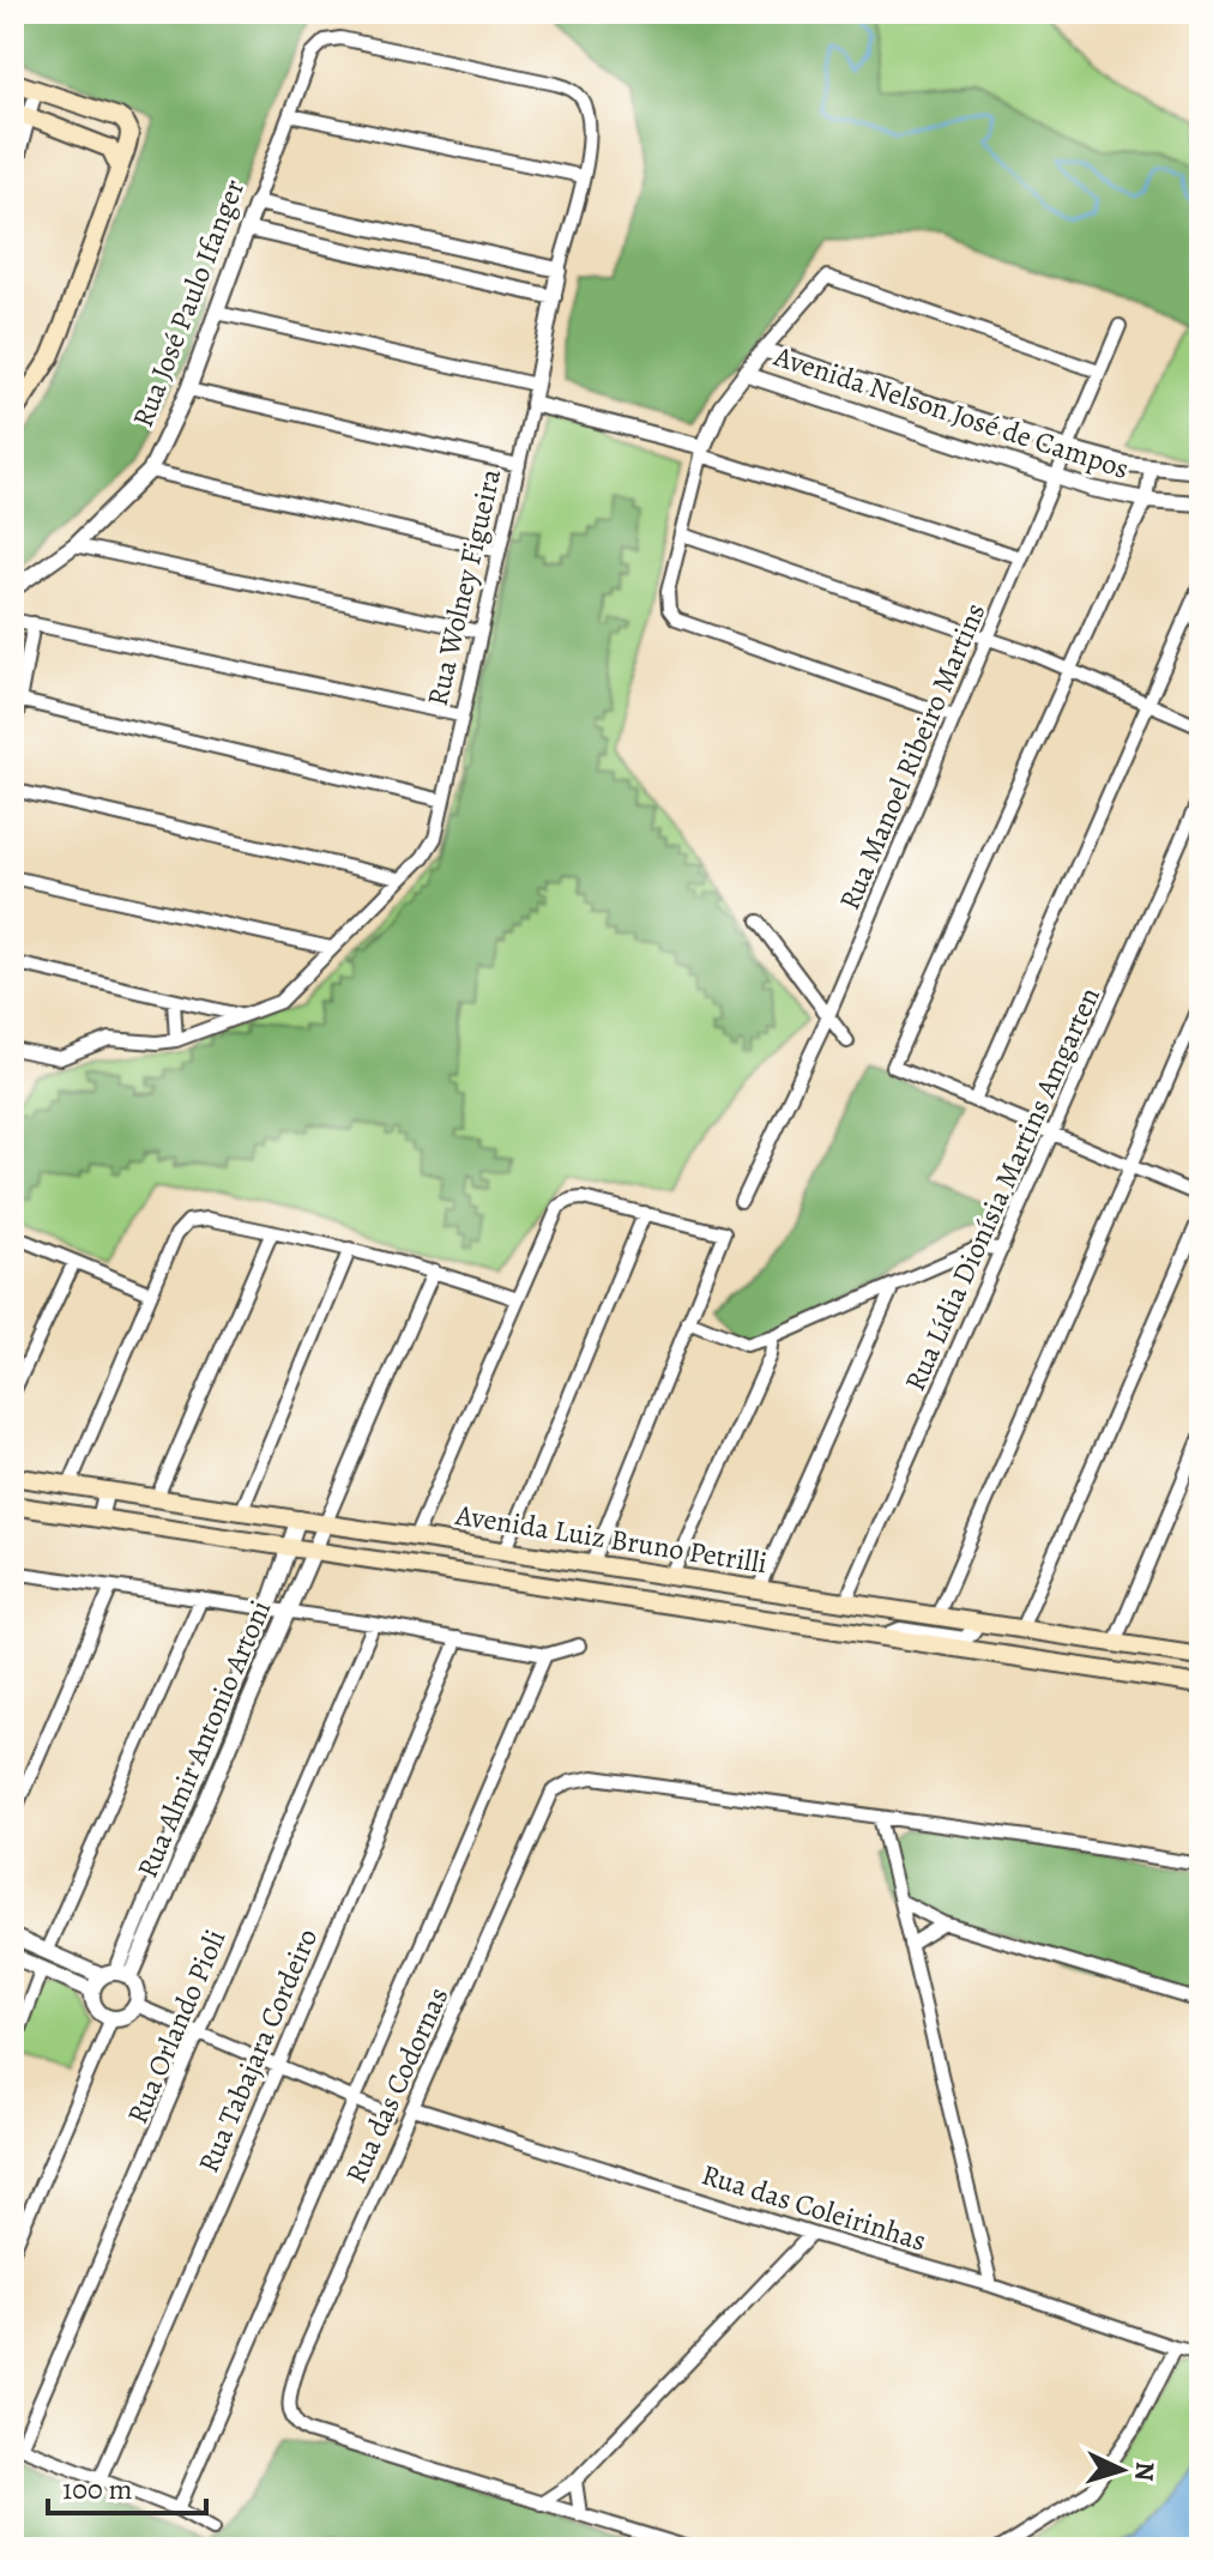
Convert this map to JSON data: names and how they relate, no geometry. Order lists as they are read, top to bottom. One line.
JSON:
{"streets":{"main road":["Avenida Luiz Bruno Petrilli"],"street":["Rua José Paulo Ifanger","Avenida Nelson José de Campos","Rua Wolney Figueira","Rua Manoel Ribeiro Martins","Rua Lídia Dionísia Martins Amgarten","Rua Almir Antonio Artoni","Rua Orlando Pioli","Rua Tabajara Cordeiro","Rua das Codornas","Rua das Coleirinhas"]},"crossings":[["Rua José Paulo Ifanger","Rua Wolney Figueira"],["Avenida Nelson José de Campos","Rua Manoel Ribeiro Martins"],["Rua Lídia Dionísia Martins Amgarten","Avenida Luiz Bruno Petrilli"],["Avenida Luiz Bruno Petrilli","Rua Almir Antonio Artoni"],["Rua das Codornas","Rua das Coleirinhas"]],"scale_bar":"100 m","north":"right"}
